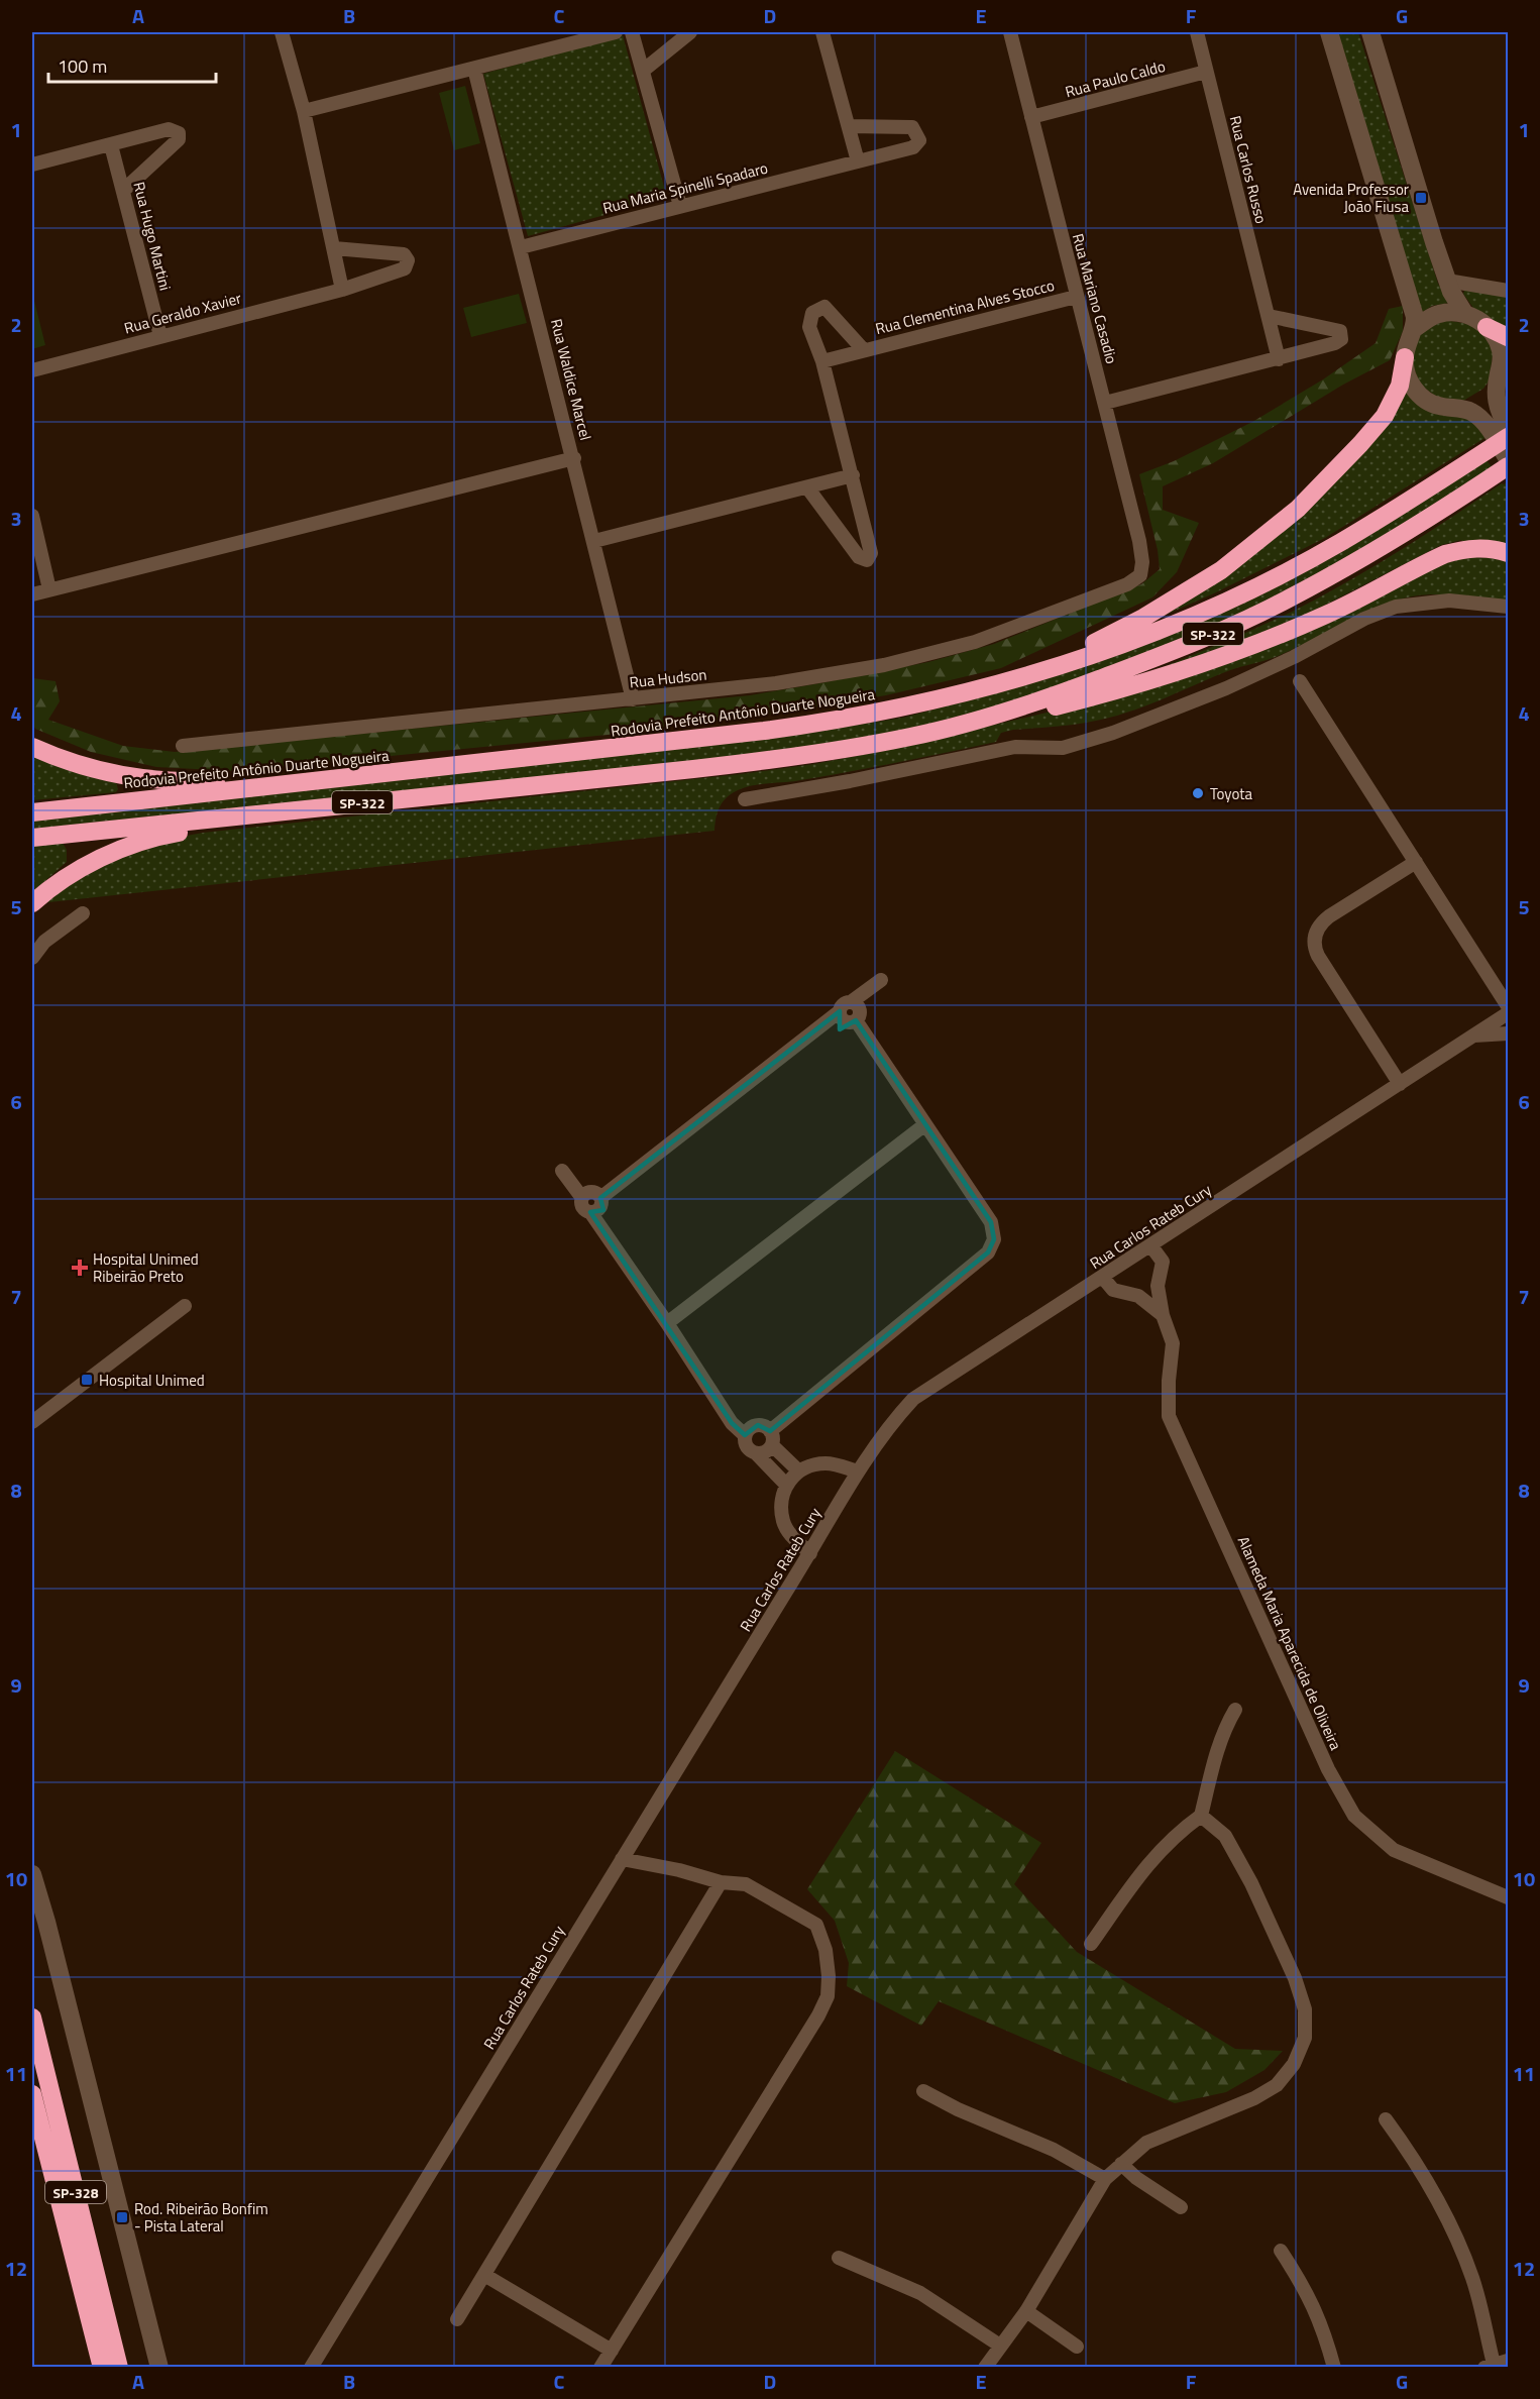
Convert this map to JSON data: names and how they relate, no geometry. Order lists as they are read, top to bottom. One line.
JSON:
{"streets":{"highway":["SP-322","Rodovia Prefeito Antônio Duarte Nogueira","SP-328"],"street":["Rua Paulo Caldo","Rua Carlos Russo","Rua Maria Spinelli Spadaro","Rua Hugo Martini","Rua Mariano Casadio","Rua Clementina Alves Stocco","Rua Geraldo Xavier","Rua Waldice Marcel","Rua Hudson","Rua Carlos Rateb Cury","Alameda Maria Aparecida de Oliveira"]},"crossings":[["Rua Paulo Caldo","Rua Carlos Russo"],["Rua Paulo Caldo","Rua Mariano Casadio"],["Rua Maria Spinelli Spadaro","Rua Waldice Marcel"],["Rua Hugo Martini","Rua Geraldo Xavier"],["Rua Mariano Casadio","Rua Clementina Alves Stocco"],["Rua Mariano Casadio","Rua Hudson"],["Rua Waldice Marcel","Rua Hudson"],["Rua Carlos Rateb Cury","Alameda Maria Aparecida de Oliveira"]],"places":{"transit":["Avenida Professor João Fiusa","Hospital Unimed","Rod. Ribeirão Bonfim - Pista Lateral"],"other":["Toyota"],"health":["Hospital Unimed Ribeirão Preto"]},"scale_bar":"100 m","grid":{"columns":["A","B","C","D","E","F","G"],"rows":["1","2","3","4","5","6","7","8","9","10","11","12"]}}
